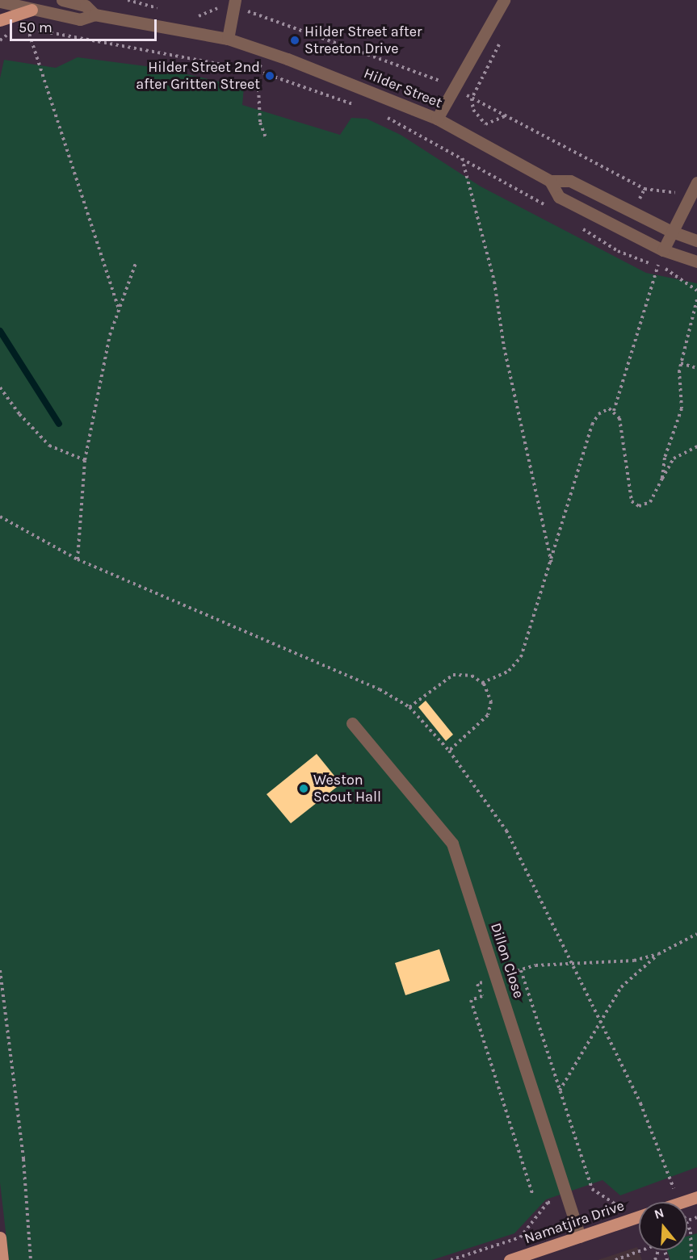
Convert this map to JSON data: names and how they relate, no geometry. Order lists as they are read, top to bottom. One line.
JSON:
{"streets":{"main road":["Namatjira Drive"],"street":["Hilder Street","Dillon Close"]},"crossings":[["Dillon Close","Namatjira Drive"]],"places":["Hilder Street after Streeton Drive","Hilder Street 2nd after Gritten Street","Weston Scout Hall"],"scale_bar":"50 m","north":"top"}
